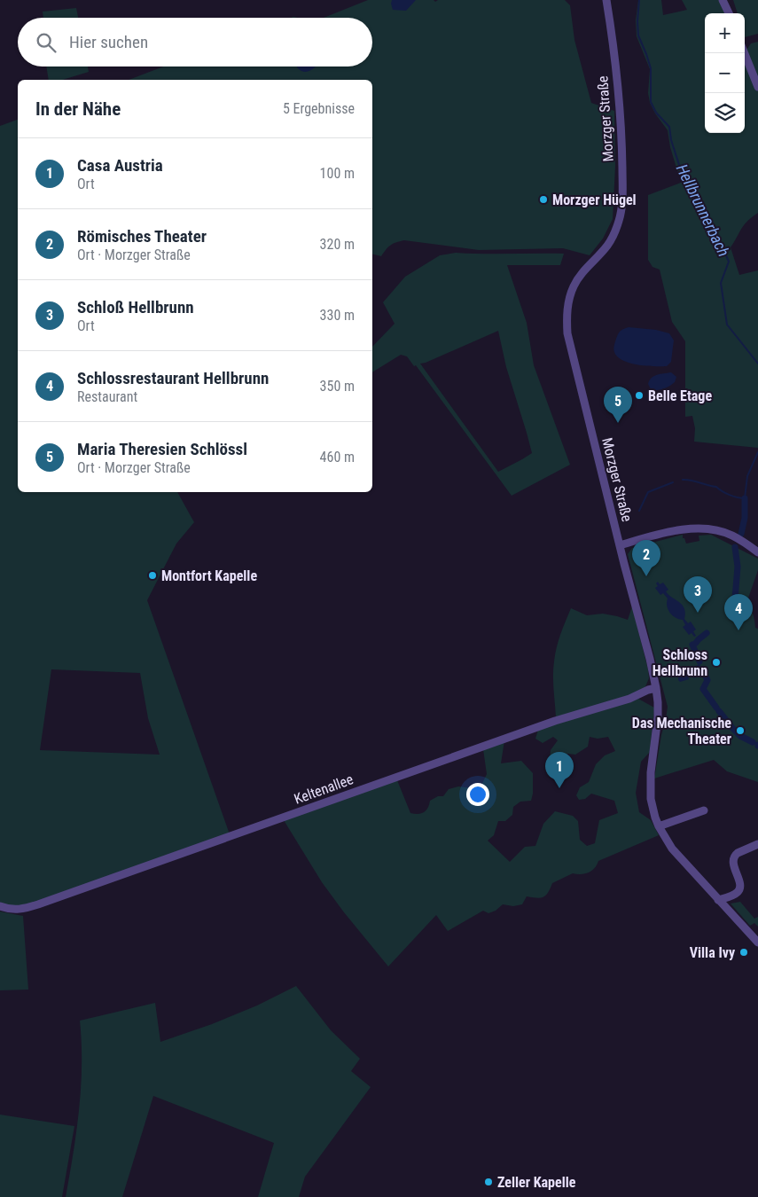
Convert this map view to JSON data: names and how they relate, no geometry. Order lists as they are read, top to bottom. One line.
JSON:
{"streets":{"street":["Morzger Straße","Keltenallee"]},"crossings":[["Morzger Straße","Keltenallee"]],"water":["Hellbrunnerbach"],"places":["Morzger Hügel","Belle Etage","Montfort Kapelle","Schloss Hellbrunn","Das Mechanische Theater","Villa Ivy","Zeller Kapelle"],"page":{"map_buttons":["+","−"],"search":"Hier suchen","heading":["In der Nähe","5 Ergebnisse"],"list":[{"mark":"1","name":"Casa Austria","note":"Ort","value":"100 m"},{"mark":"2","name":"Römisches Theater","note":"Ort · Morzger Straße","value":"320 m"},{"mark":"3","name":"Schloß Hellbrunn","note":"Ort","value":"330 m"},{"mark":"4","name":"Schlossrestaurant Hellbrunn","note":"Restaurant","value":"350 m"},{"mark":"5","name":"Maria Theresien Schlössl","note":"Ort · Morzger Straße","value":"460 m"}],"pins":["5","2","3","4","1"]}}
